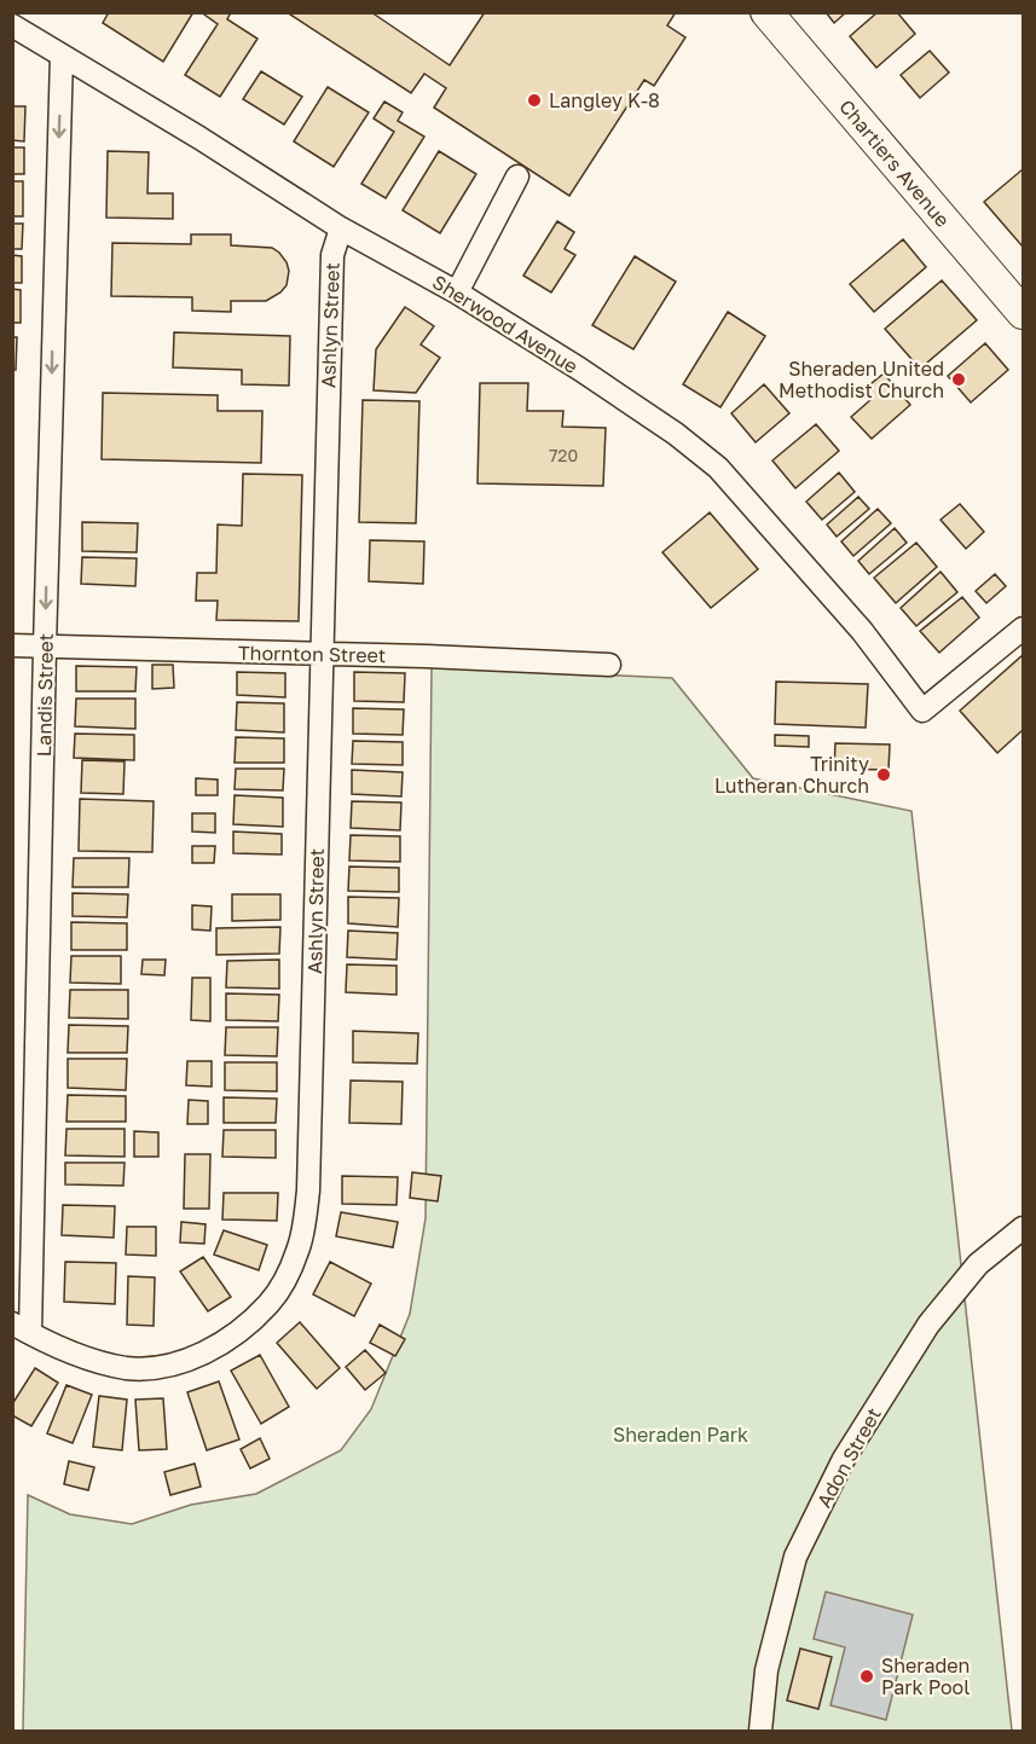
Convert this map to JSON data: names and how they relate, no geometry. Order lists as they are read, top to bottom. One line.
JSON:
{"streets":{"street":["Chartiers Avenue","Sherwood Avenue","Ashlyn Street","Thornton Street","Landis Street","Adon Street"]},"crossings":[["Sherwood Avenue","Ashlyn Street"],["Sherwood Avenue","Landis Street"],["Ashlyn Street","Thornton Street"],["Ashlyn Street","Landis Street"],["Thornton Street","Landis Street"]],"one_way":["Landis Street"],"parks":["Sheraden Park"],"places":["Langley K-8","Sheraden United Methodist Church","Trinity Lutheran Church","Sheraden Park Pool"],"house_numbers":["720"]}
